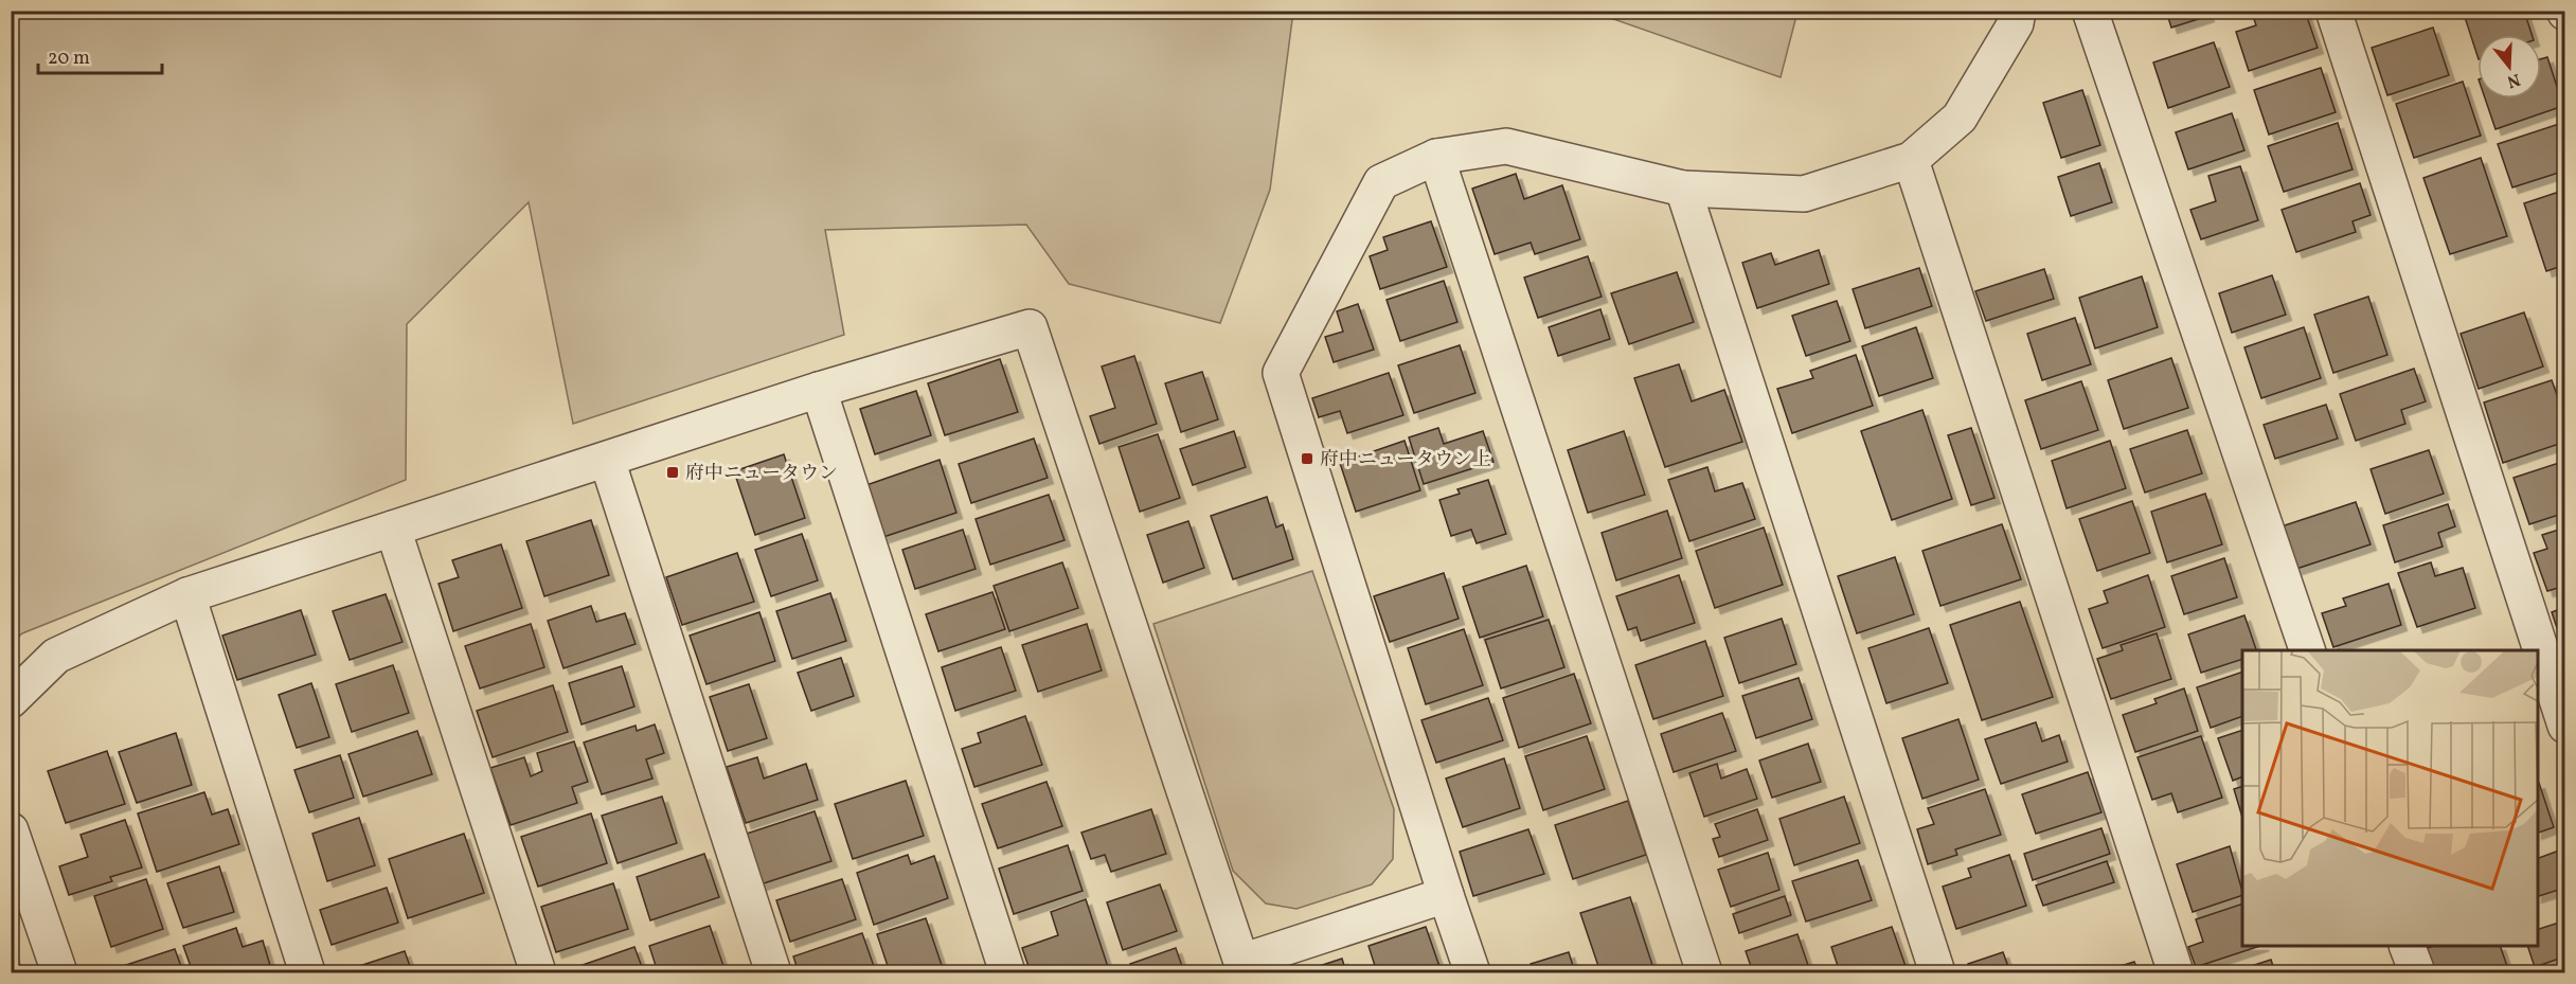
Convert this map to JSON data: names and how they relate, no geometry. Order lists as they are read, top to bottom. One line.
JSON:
{"places":{"transit":["府中ニュータウン上","府中ニュータウン"]},"scale_bar":"20 m","north":"bottom"}
